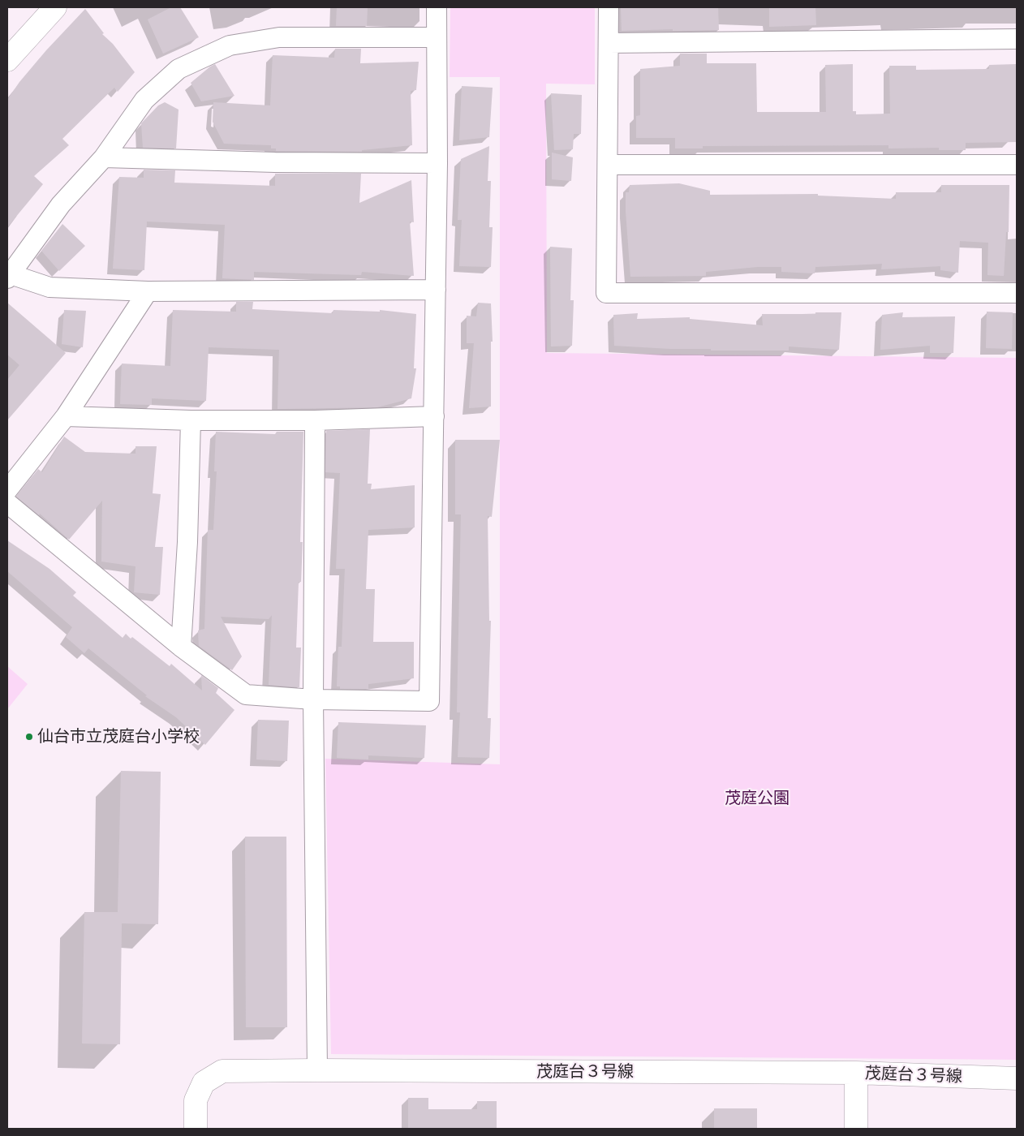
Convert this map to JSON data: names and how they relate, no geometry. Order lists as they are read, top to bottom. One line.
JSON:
{"streets":{"street":["茂庭台３号線"]},"parks":["茂庭公園"],"places":["仙台市立茂庭台小学校"]}
